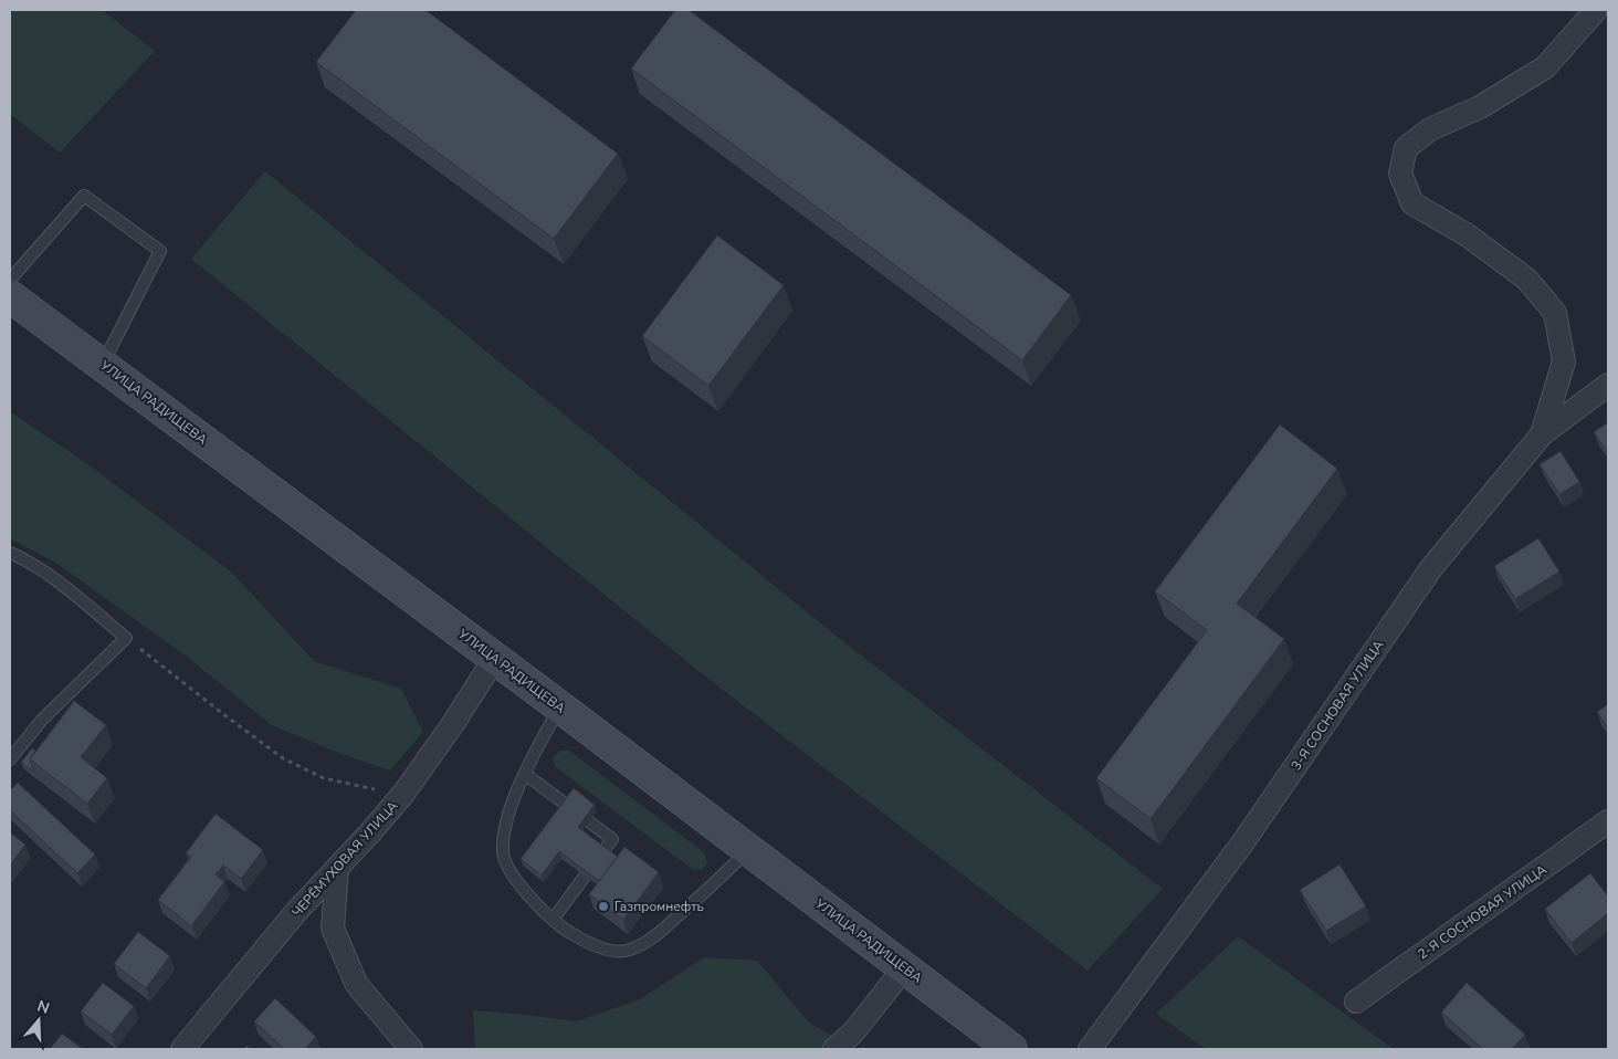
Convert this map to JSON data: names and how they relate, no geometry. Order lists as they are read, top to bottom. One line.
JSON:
{"streets":{"main road":["УЛИЦА РАДИЩЕВА"],"street":["3-Я СОСНОВАЯ УЛИЦА","ЧЕРЁМУХОВАЯ УЛИЦА","2-Я СОСНОВАЯ УЛИЦА"]},"crossings":[["УЛИЦА РАДИЩЕВА","ЧЕРЁМУХОВАЯ УЛИЦА"]],"places":["Газпромнефть"],"north":"top"}
